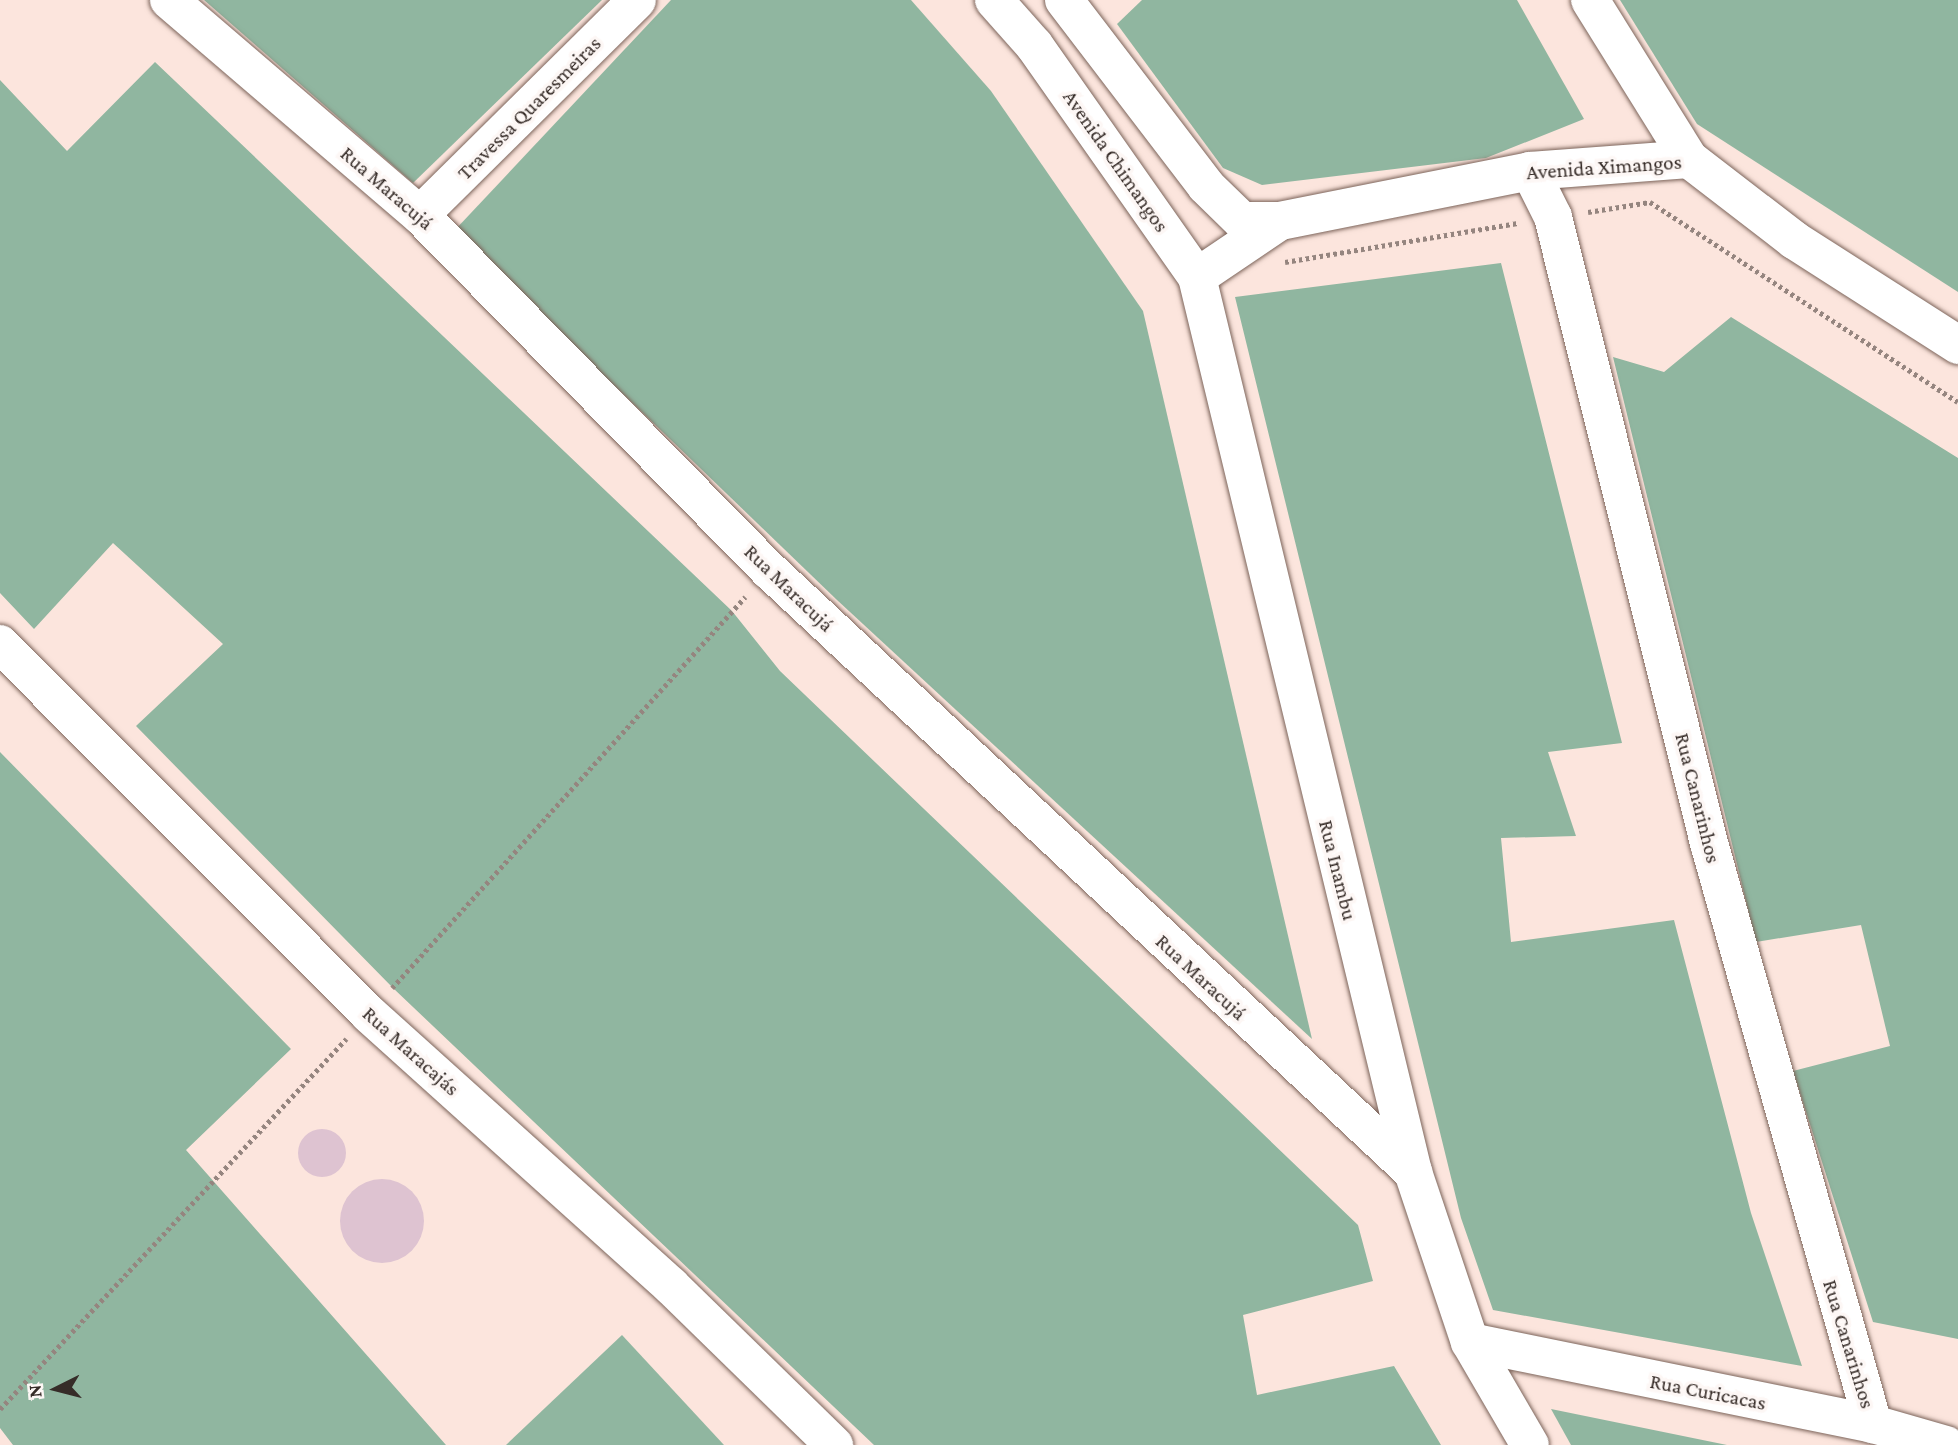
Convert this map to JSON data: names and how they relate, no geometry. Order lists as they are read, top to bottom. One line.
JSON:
{"streets":{"street":["Travessa Quaresmeiras","Avenida Chimangos","Avenida Ximangos","Rua Maracujá","Rua Canarinhos","Rua Inambu","Rua Maracajás","Rua Curicacas"]},"crossings":[["Travessa Quaresmeiras","Rua Maracujá"],["Avenida Chimangos","Avenida Ximangos"],["Avenida Chimangos","Rua Inambu"],["Avenida Ximangos","Rua Canarinhos"],["Avenida Ximangos","Rua Inambu"],["Rua Maracujá","Rua Inambu"],["Rua Canarinhos","Rua Curicacas"],["Rua Inambu","Rua Curicacas"]],"north":"left"}
